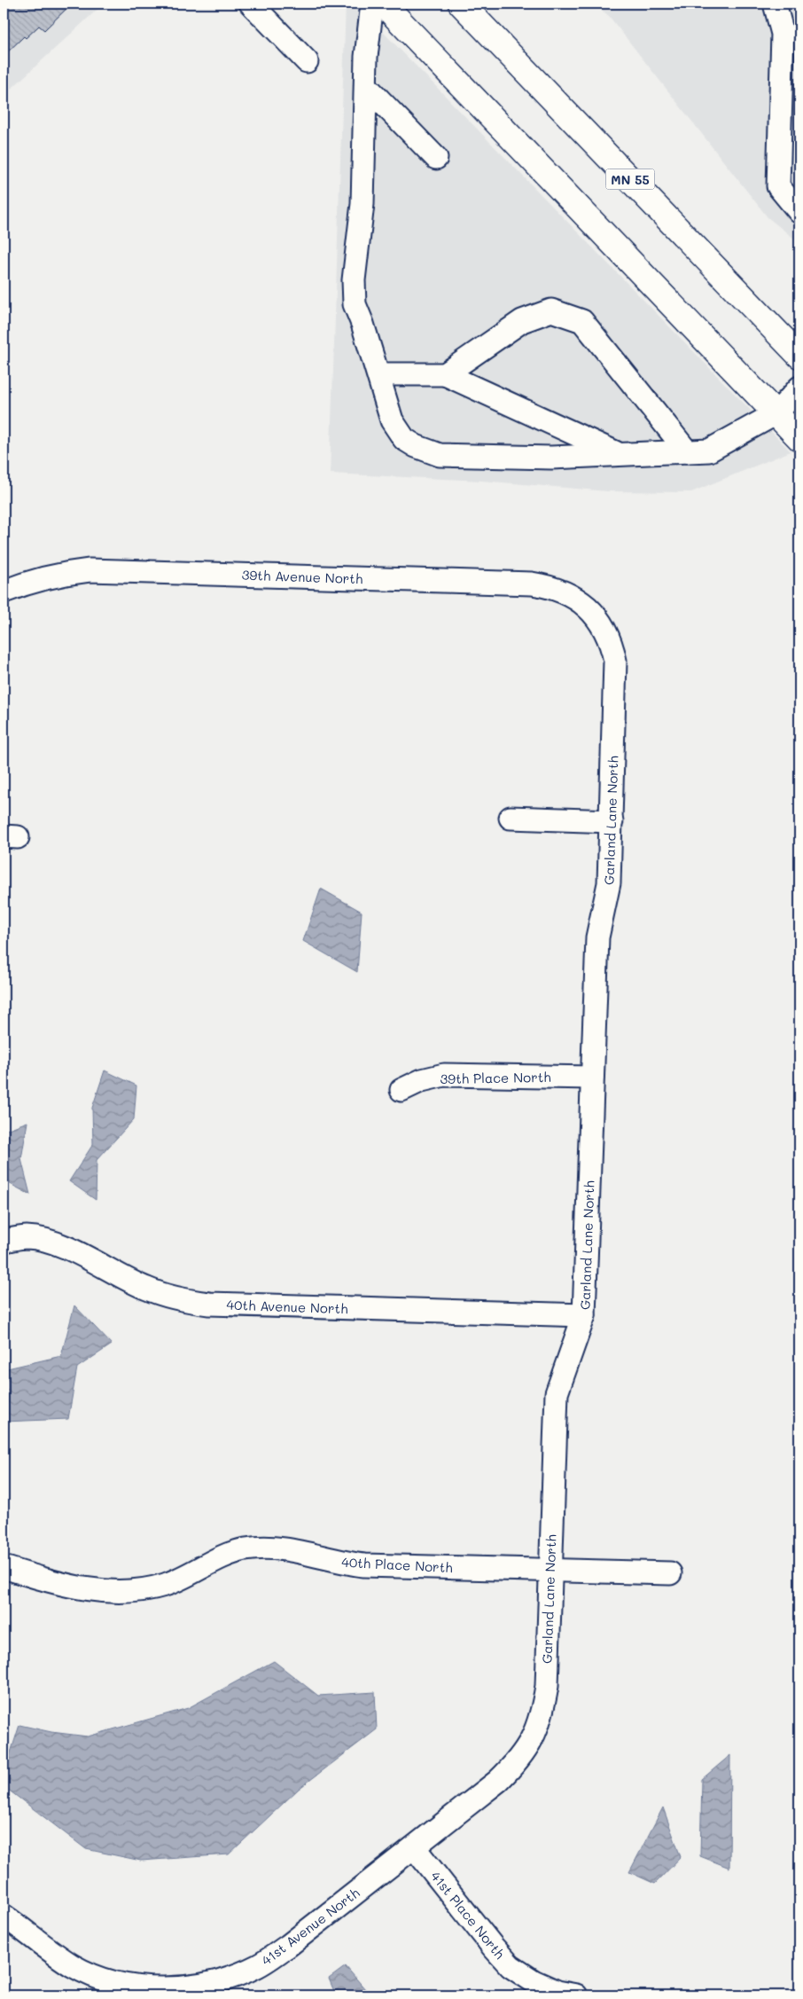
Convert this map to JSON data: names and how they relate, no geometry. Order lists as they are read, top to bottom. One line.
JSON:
{"streets":{"main road":["MN 55"],"street":["39th Avenue North","Garland Lane North","39th Place North","40th Avenue North","40th Place North","41st Place North","41st Avenue North"]},"crossings":[["39th Avenue North","Garland Lane North"],["Garland Lane North","39th Place North"],["Garland Lane North","40th Avenue North"],["Garland Lane North","40th Place North"],["Garland Lane North","41st Place North"],["Garland Lane North","41st Avenue North"],["41st Place North","41st Avenue North"]]}
